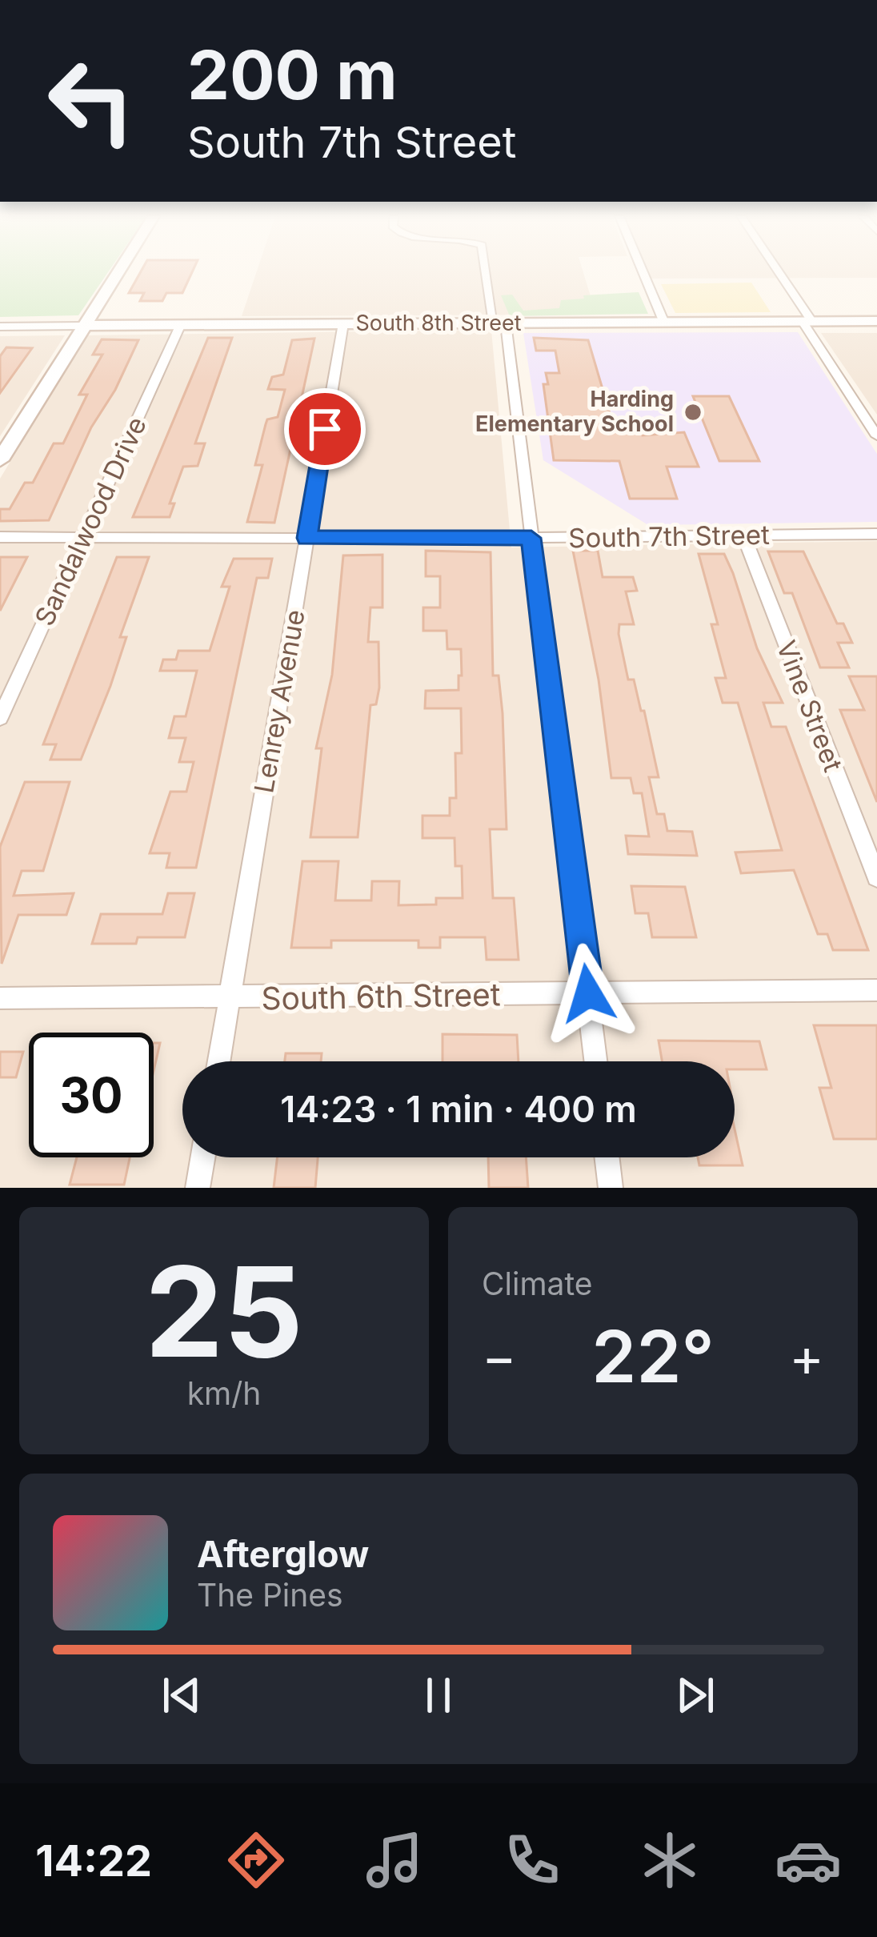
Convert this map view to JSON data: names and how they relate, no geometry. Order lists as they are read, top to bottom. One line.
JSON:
{"streets":{"street":["South 8th Street","Sandalwood Drive","South 7th Street","Lenrey Avenue","Vine Street","South 6th Street"]},"crossings":[["South 8th Street","Sandalwood Drive"],["South 8th Street","Lenrey Avenue"],["Sandalwood Drive","South 7th Street"],["South 7th Street","Lenrey Avenue"],["South 7th Street","Vine Street"],["Lenrey Avenue","South 6th Street"]],"places":["Harding Elementary School"],"page":{"turn":["200 m","South 7th Street"],"limit":"30","trip":"14:23 · 1 min · 400 m","tile":[["25","km/h"],"Climate"],"heat":["−","22°","+"],"song":["Afterglow","The Pines"],"tabs":"14:22"}}
